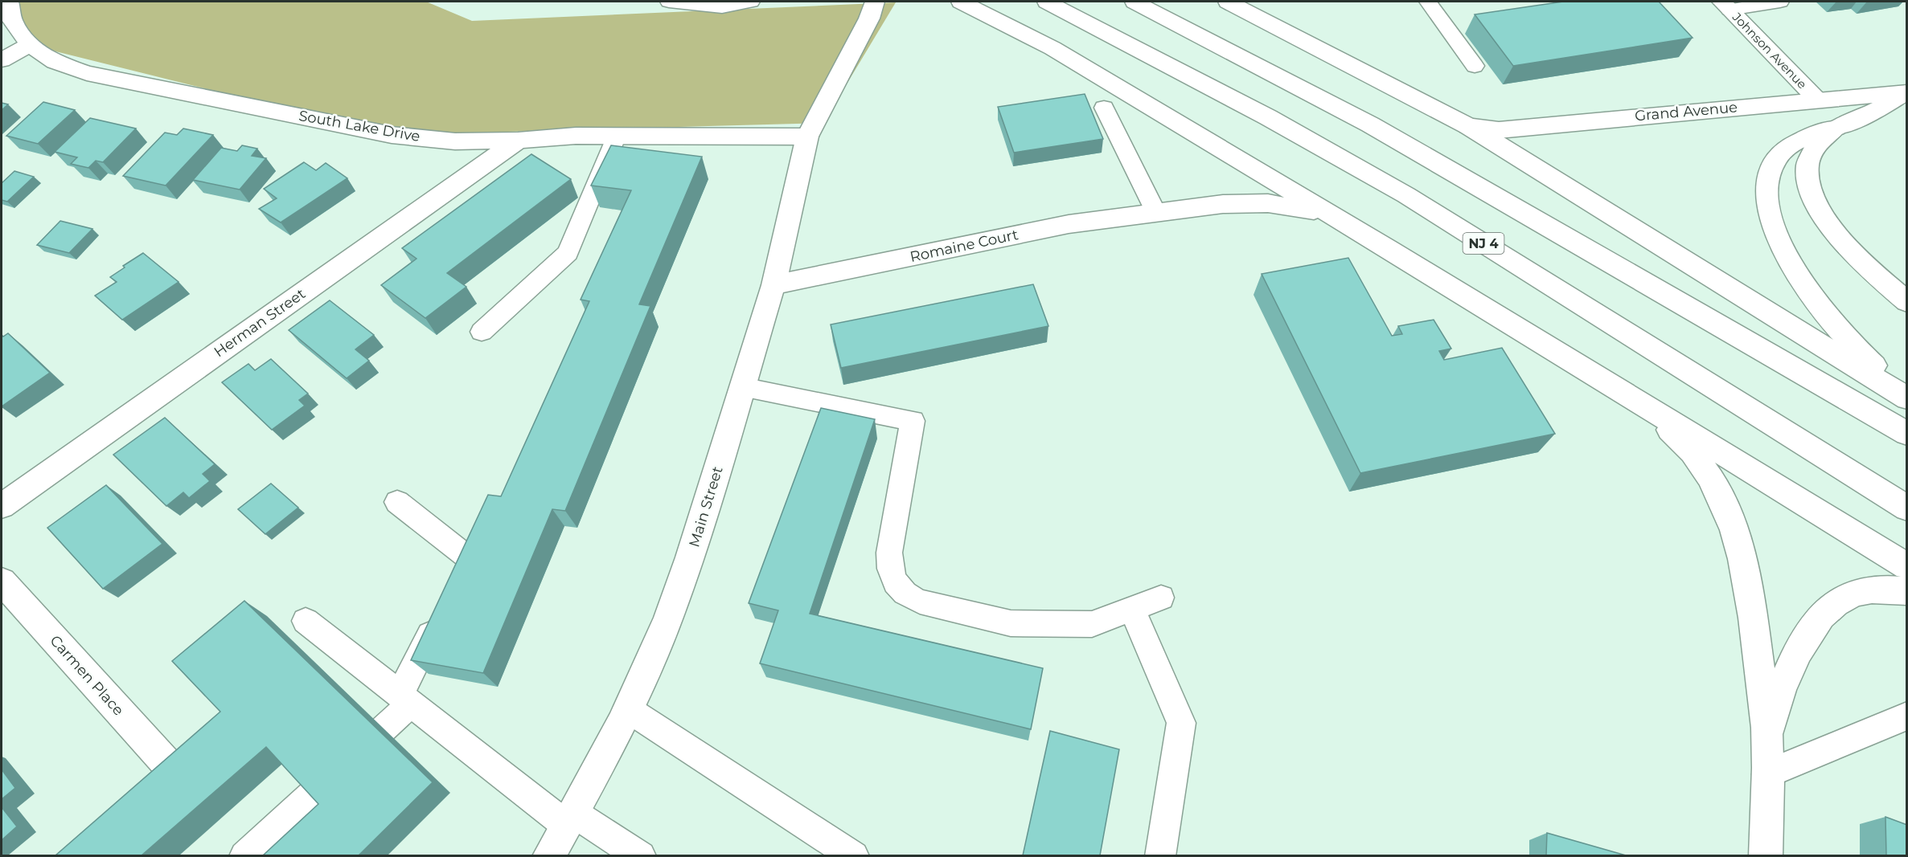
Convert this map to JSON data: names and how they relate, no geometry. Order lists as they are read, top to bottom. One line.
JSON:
{"streets":{"main road":["Johnson Avenue","Grand Avenue","South Lake Drive","NJ 4","Romaine Court","Herman Street","Main Street","Carmen Place"]},"crossings":[["Johnson Avenue","Grand Avenue"],["South Lake Drive","Herman Street"],["South Lake Drive","Main Street"],["Romaine Court","Main Street"]]}
